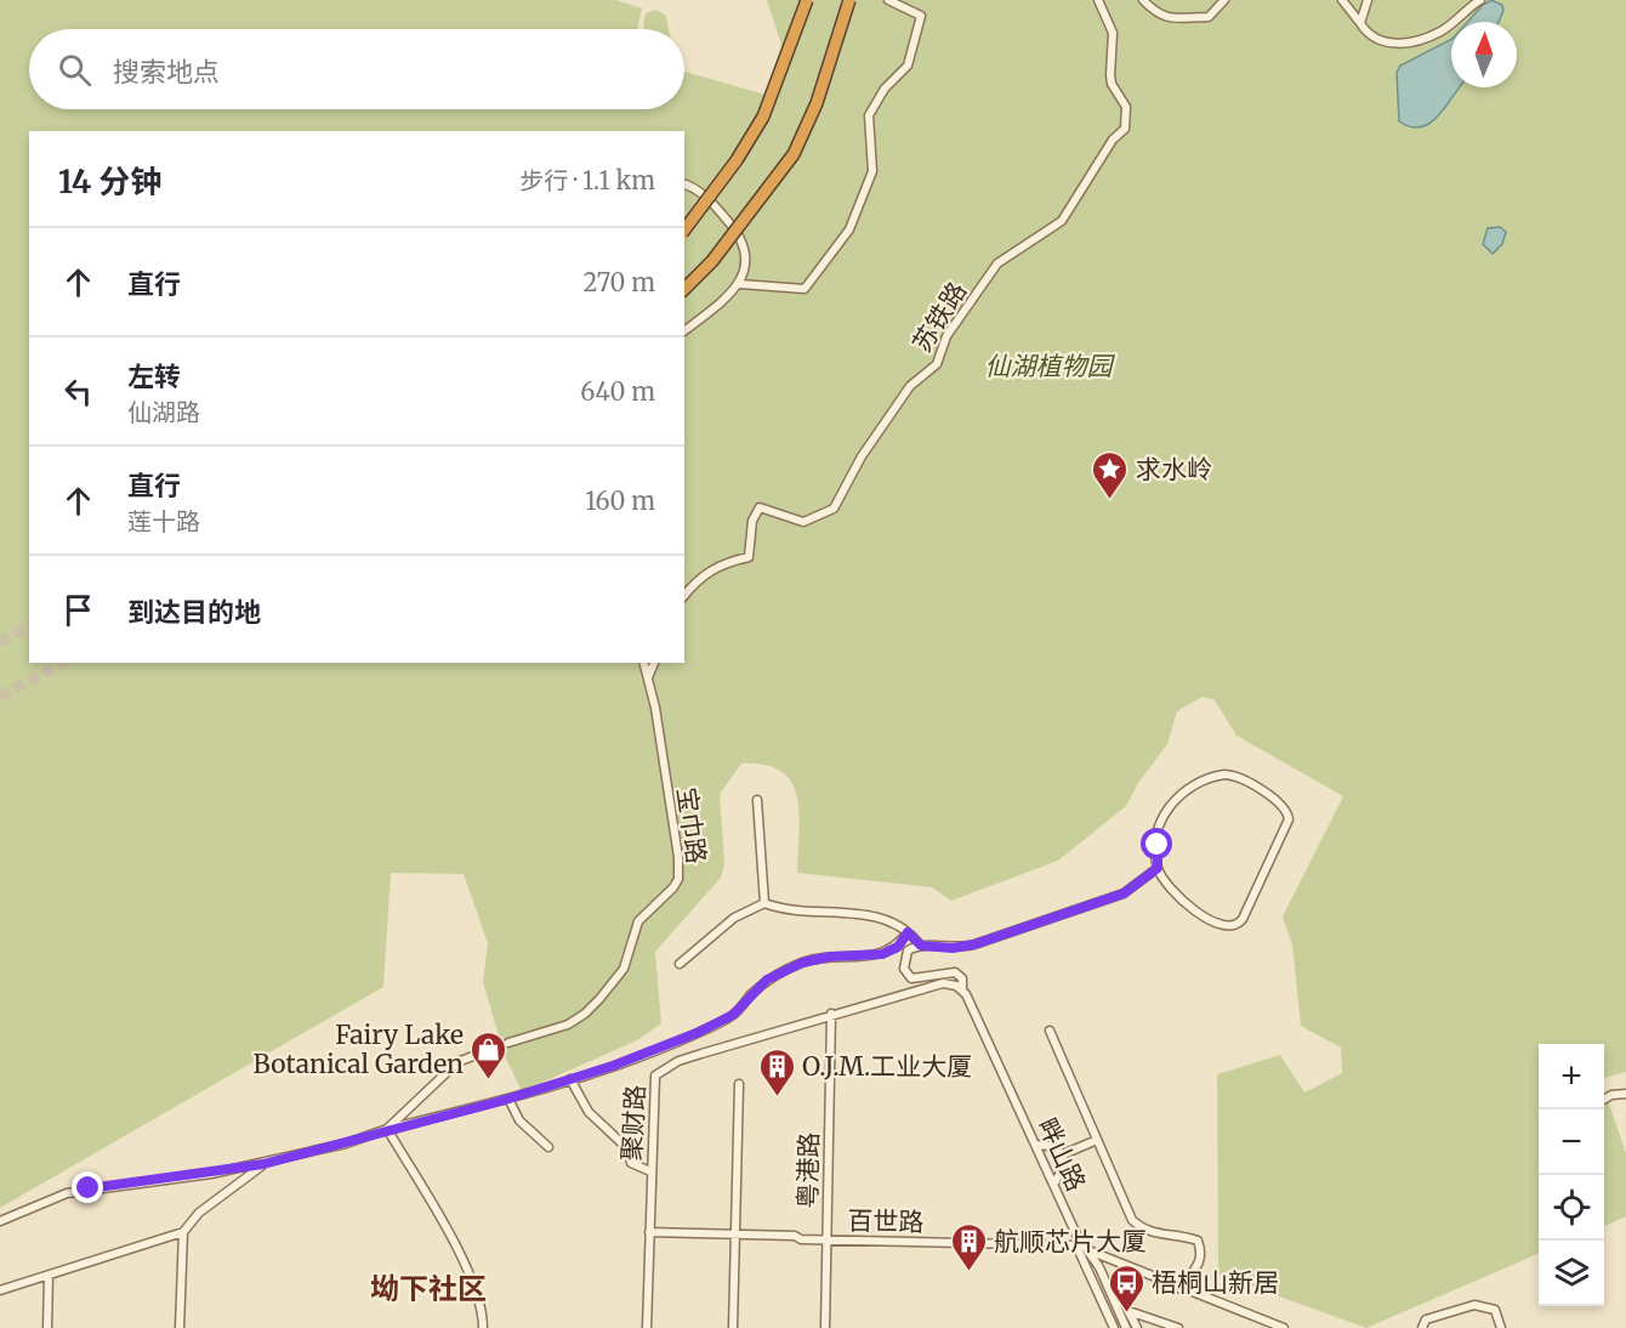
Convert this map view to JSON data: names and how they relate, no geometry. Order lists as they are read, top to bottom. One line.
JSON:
{"streets":{"street":["苏铁路","宝巾路","聚财路","畔山路","粤港路","百世路"]},"crossings":[["聚财路","畔山路"],["聚财路","粤港路"],["聚财路","百世路"],["粤港路","百世路"]],"districts":["坳下社区"],"parks":["仙湖植物园"],"places":{"place":["求水岭"],"shop":["Fairy Lake Botanical Garden"],"building":["O.J.M.工业大厦","航顺芯片大厦"],"bus stop":["梧桐山新居"]},"north":"top","page":{"search":"搜索地点","heading":["14 分钟","步行 · 1.1 km"],"list":[["直行","270 m"],["左转","仙湖路","640 m"],["直行","莲十路","160 m"],"到达目的地"],"map_buttons":["+","−"]}}
